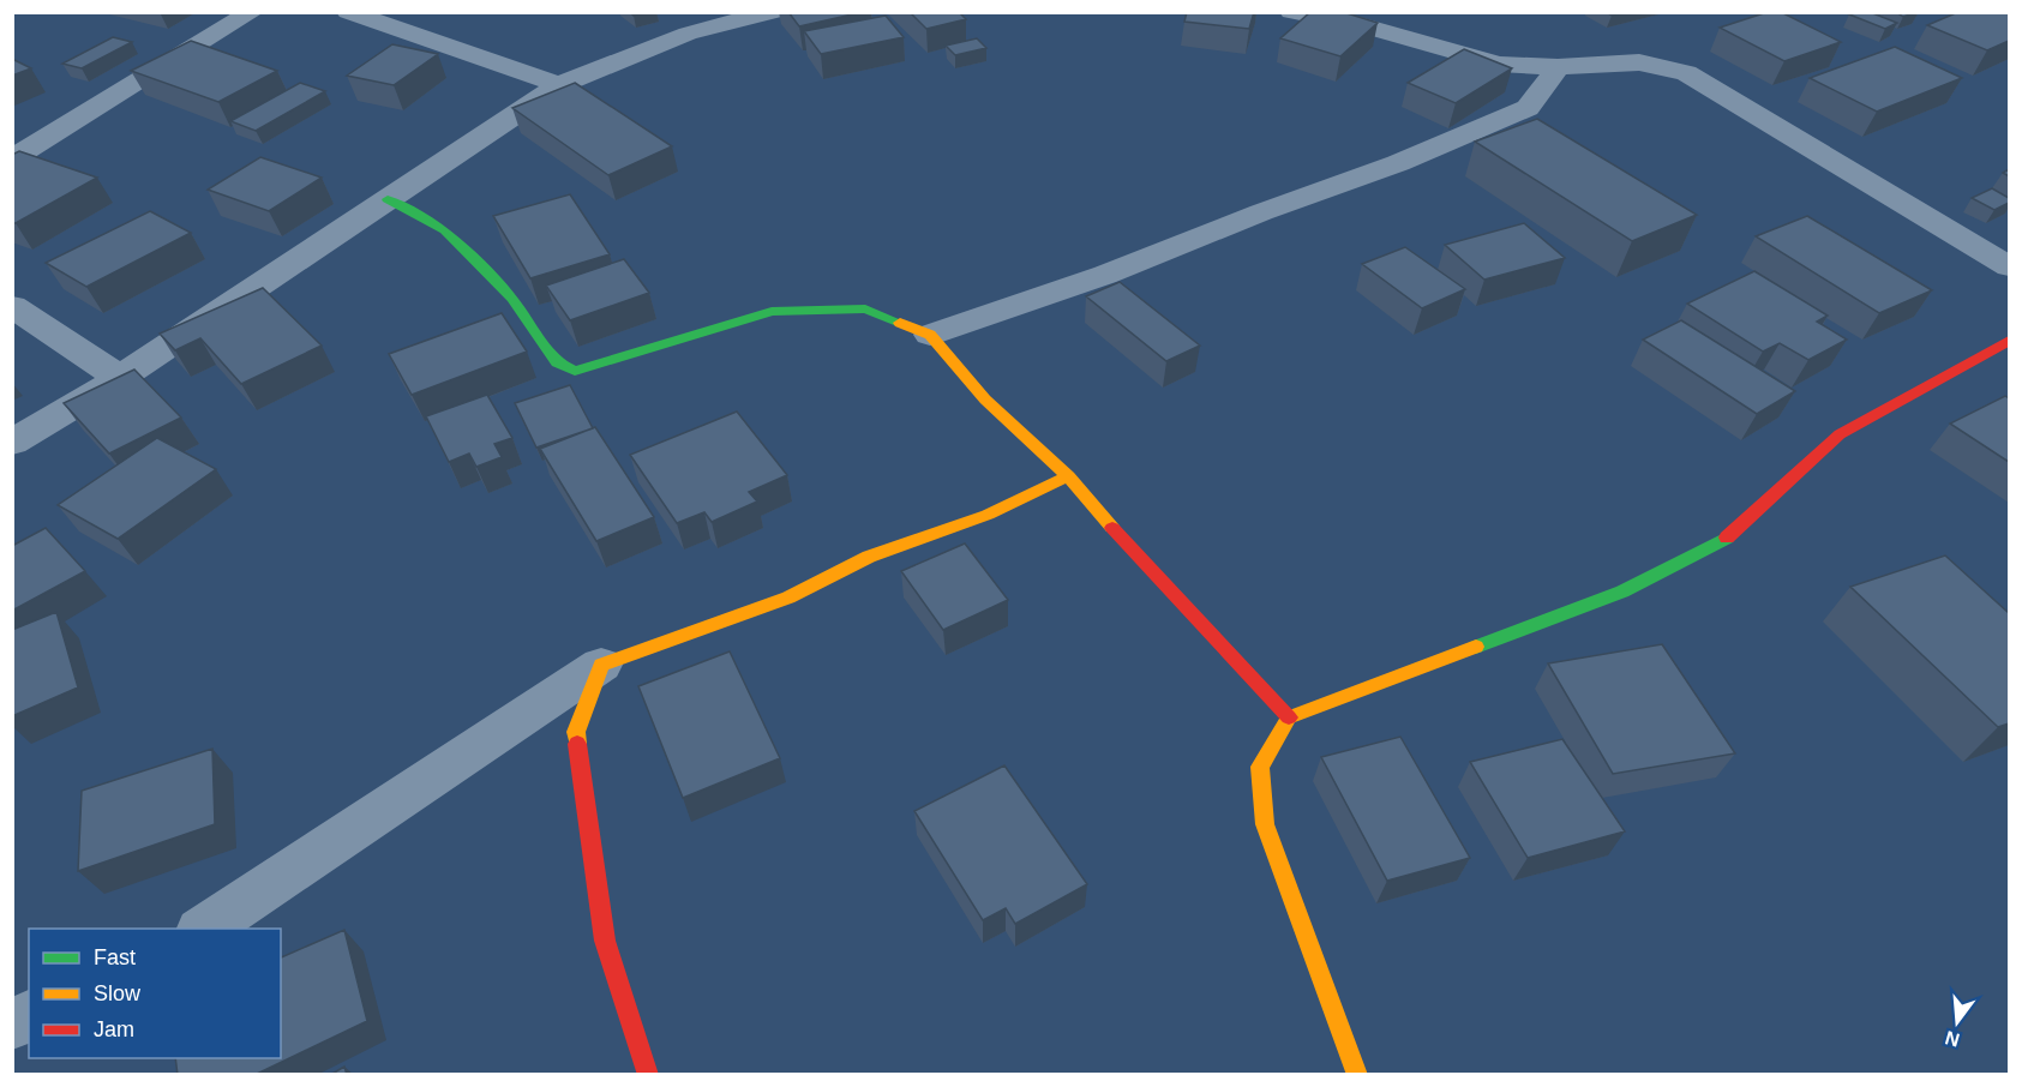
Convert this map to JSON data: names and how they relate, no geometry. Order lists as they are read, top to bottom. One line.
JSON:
{"legend":["Fast","Slow","Jam"],"north":"bottom"}
